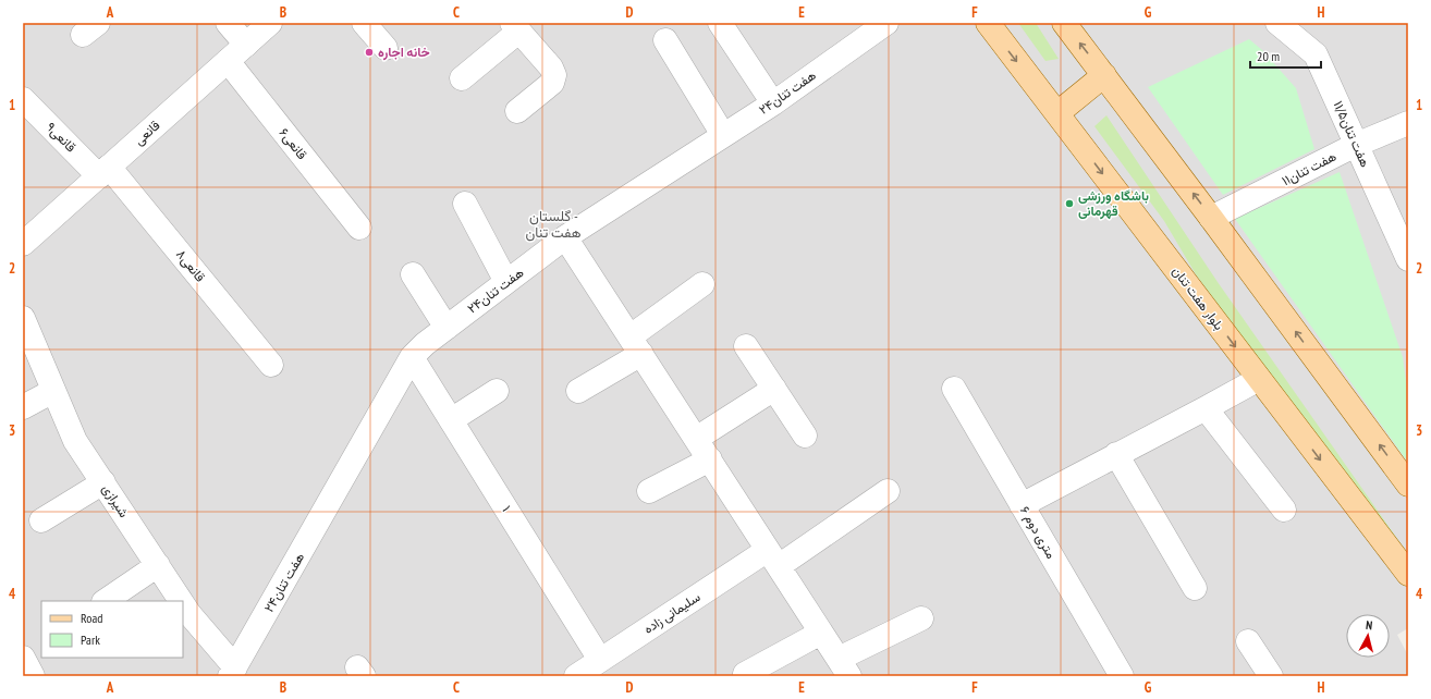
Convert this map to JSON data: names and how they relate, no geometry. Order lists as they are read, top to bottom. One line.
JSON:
{"streets":{"main road":["بلوار هفت تنان"],"street":["هفت تنان۲۴","قانعی","۱۱/۵هفت تنان","۹قانعی","۶قانعی","هفت تنان۱۱","۸قانعی","شیرازی","۱","۶ متری دوم","سلیمانی زاده"]},"crossings":[["هفت تنان۲۴","شیرازی"],["هفت تنان۲۴","۱"],["قانعی","۹قانعی"],["قانعی","۶قانعی"],["قانعی","۸قانعی"],["۱۱/۵هفت تنان","هفت تنان۱۱"],["۹قانعی","۸قانعی"],["۱","سلیمانی زاده"]],"districts":["گلستان - هفت تنان"],"places":["خانه اجاره","باشگاه ورزشی قهرمانی"],"legend":["Road","Park"],"scale_bar":"20 m","north":"top","grid":{"columns":["A","B","C","D","E","F","G","H"],"rows":["1","2","3","4"]}}
